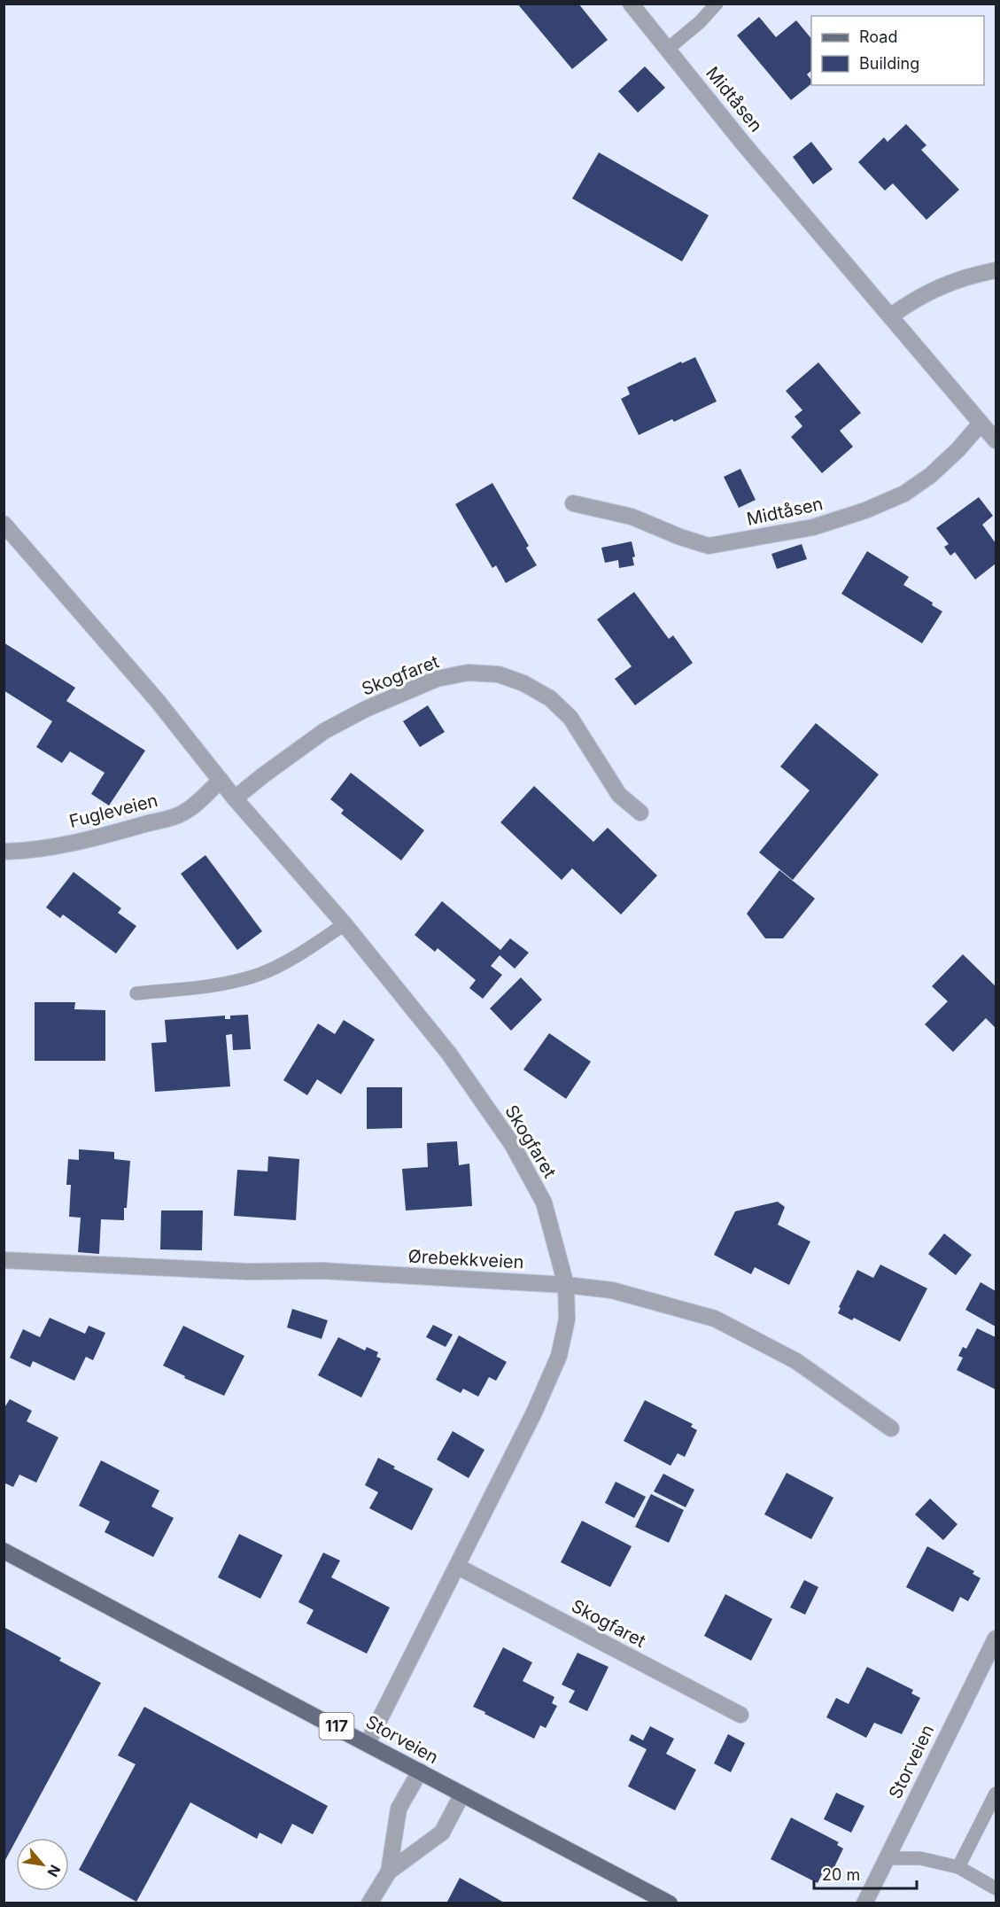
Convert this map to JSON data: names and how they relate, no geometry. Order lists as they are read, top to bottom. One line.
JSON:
{"streets":{"main road":["117","Storveien"],"street":["Midtåsen","Skogfaret","Fugleveien","Ørebekkveien"]},"crossings":[["Skogfaret","Fugleveien"],["Skogfaret","Ørebekkveien"],["Skogfaret","Storveien"]],"legend":["Road","Building"],"scale_bar":"20 m","north":"bottom right"}
